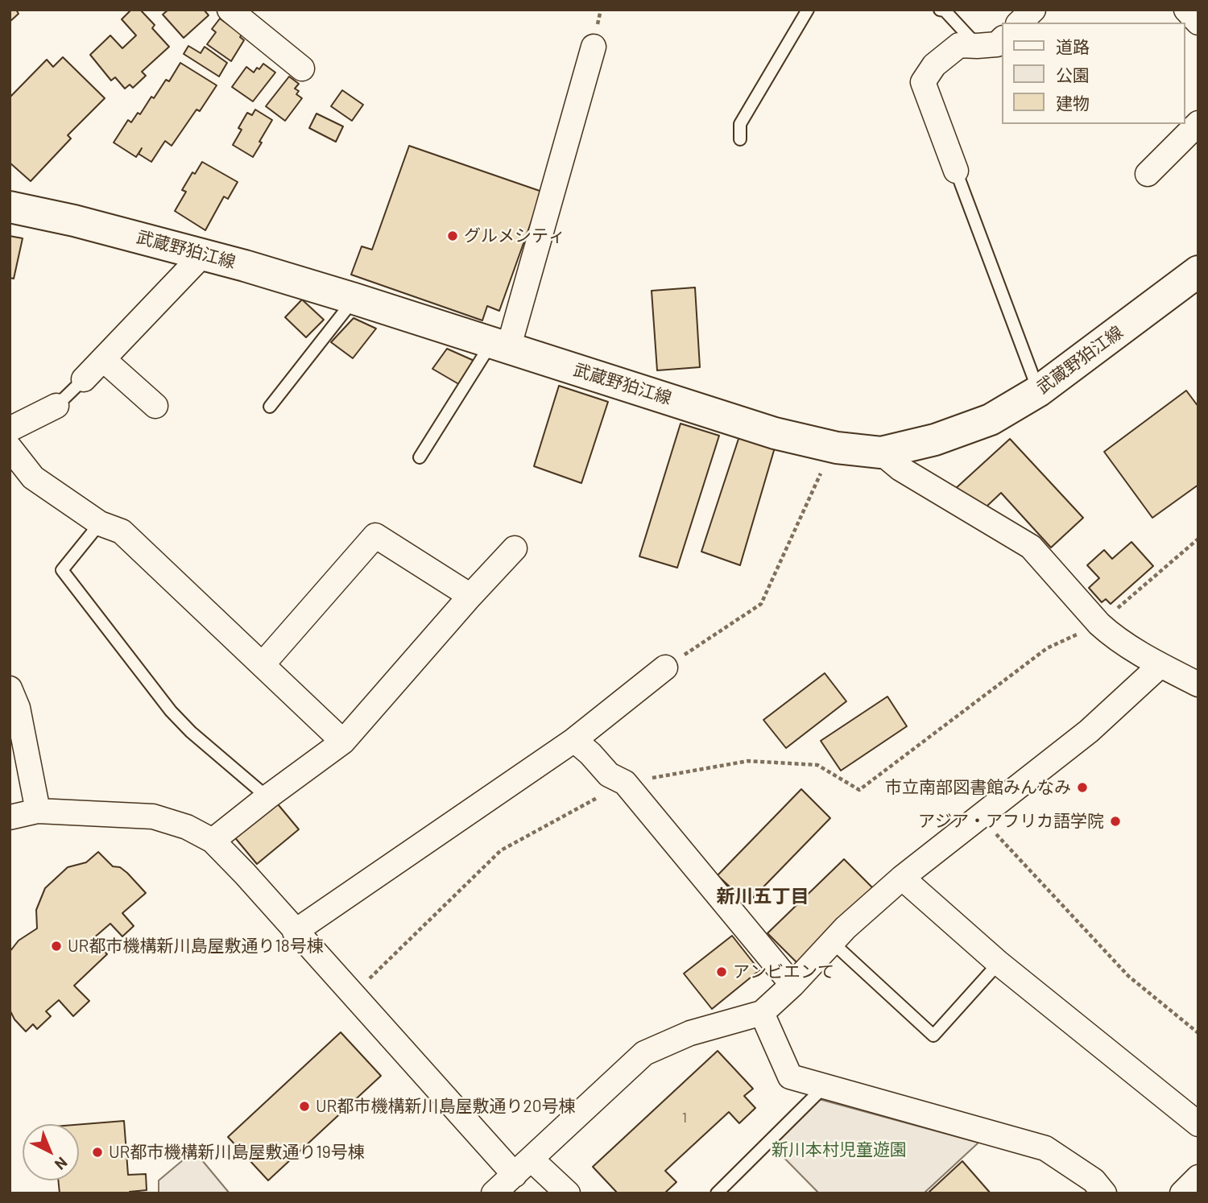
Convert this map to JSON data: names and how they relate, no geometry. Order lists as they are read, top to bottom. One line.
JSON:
{"streets":{"main road":["武蔵野狛江線"]},"districts":["新川五丁目"],"parks":["新川本村児童遊園"],"places":["グルメシティ","市立南部図書館みんなみ","アジア・アフリカ語学院","UR都市機構新川島屋敷通り18号棟","アンビエンて","UR都市機構新川島屋敷通り20号棟","UR都市機構新川島屋敷通り19号棟"],"house_numbers":["1"],"legend":["道路","公園","建物"],"north":"bottom right"}
